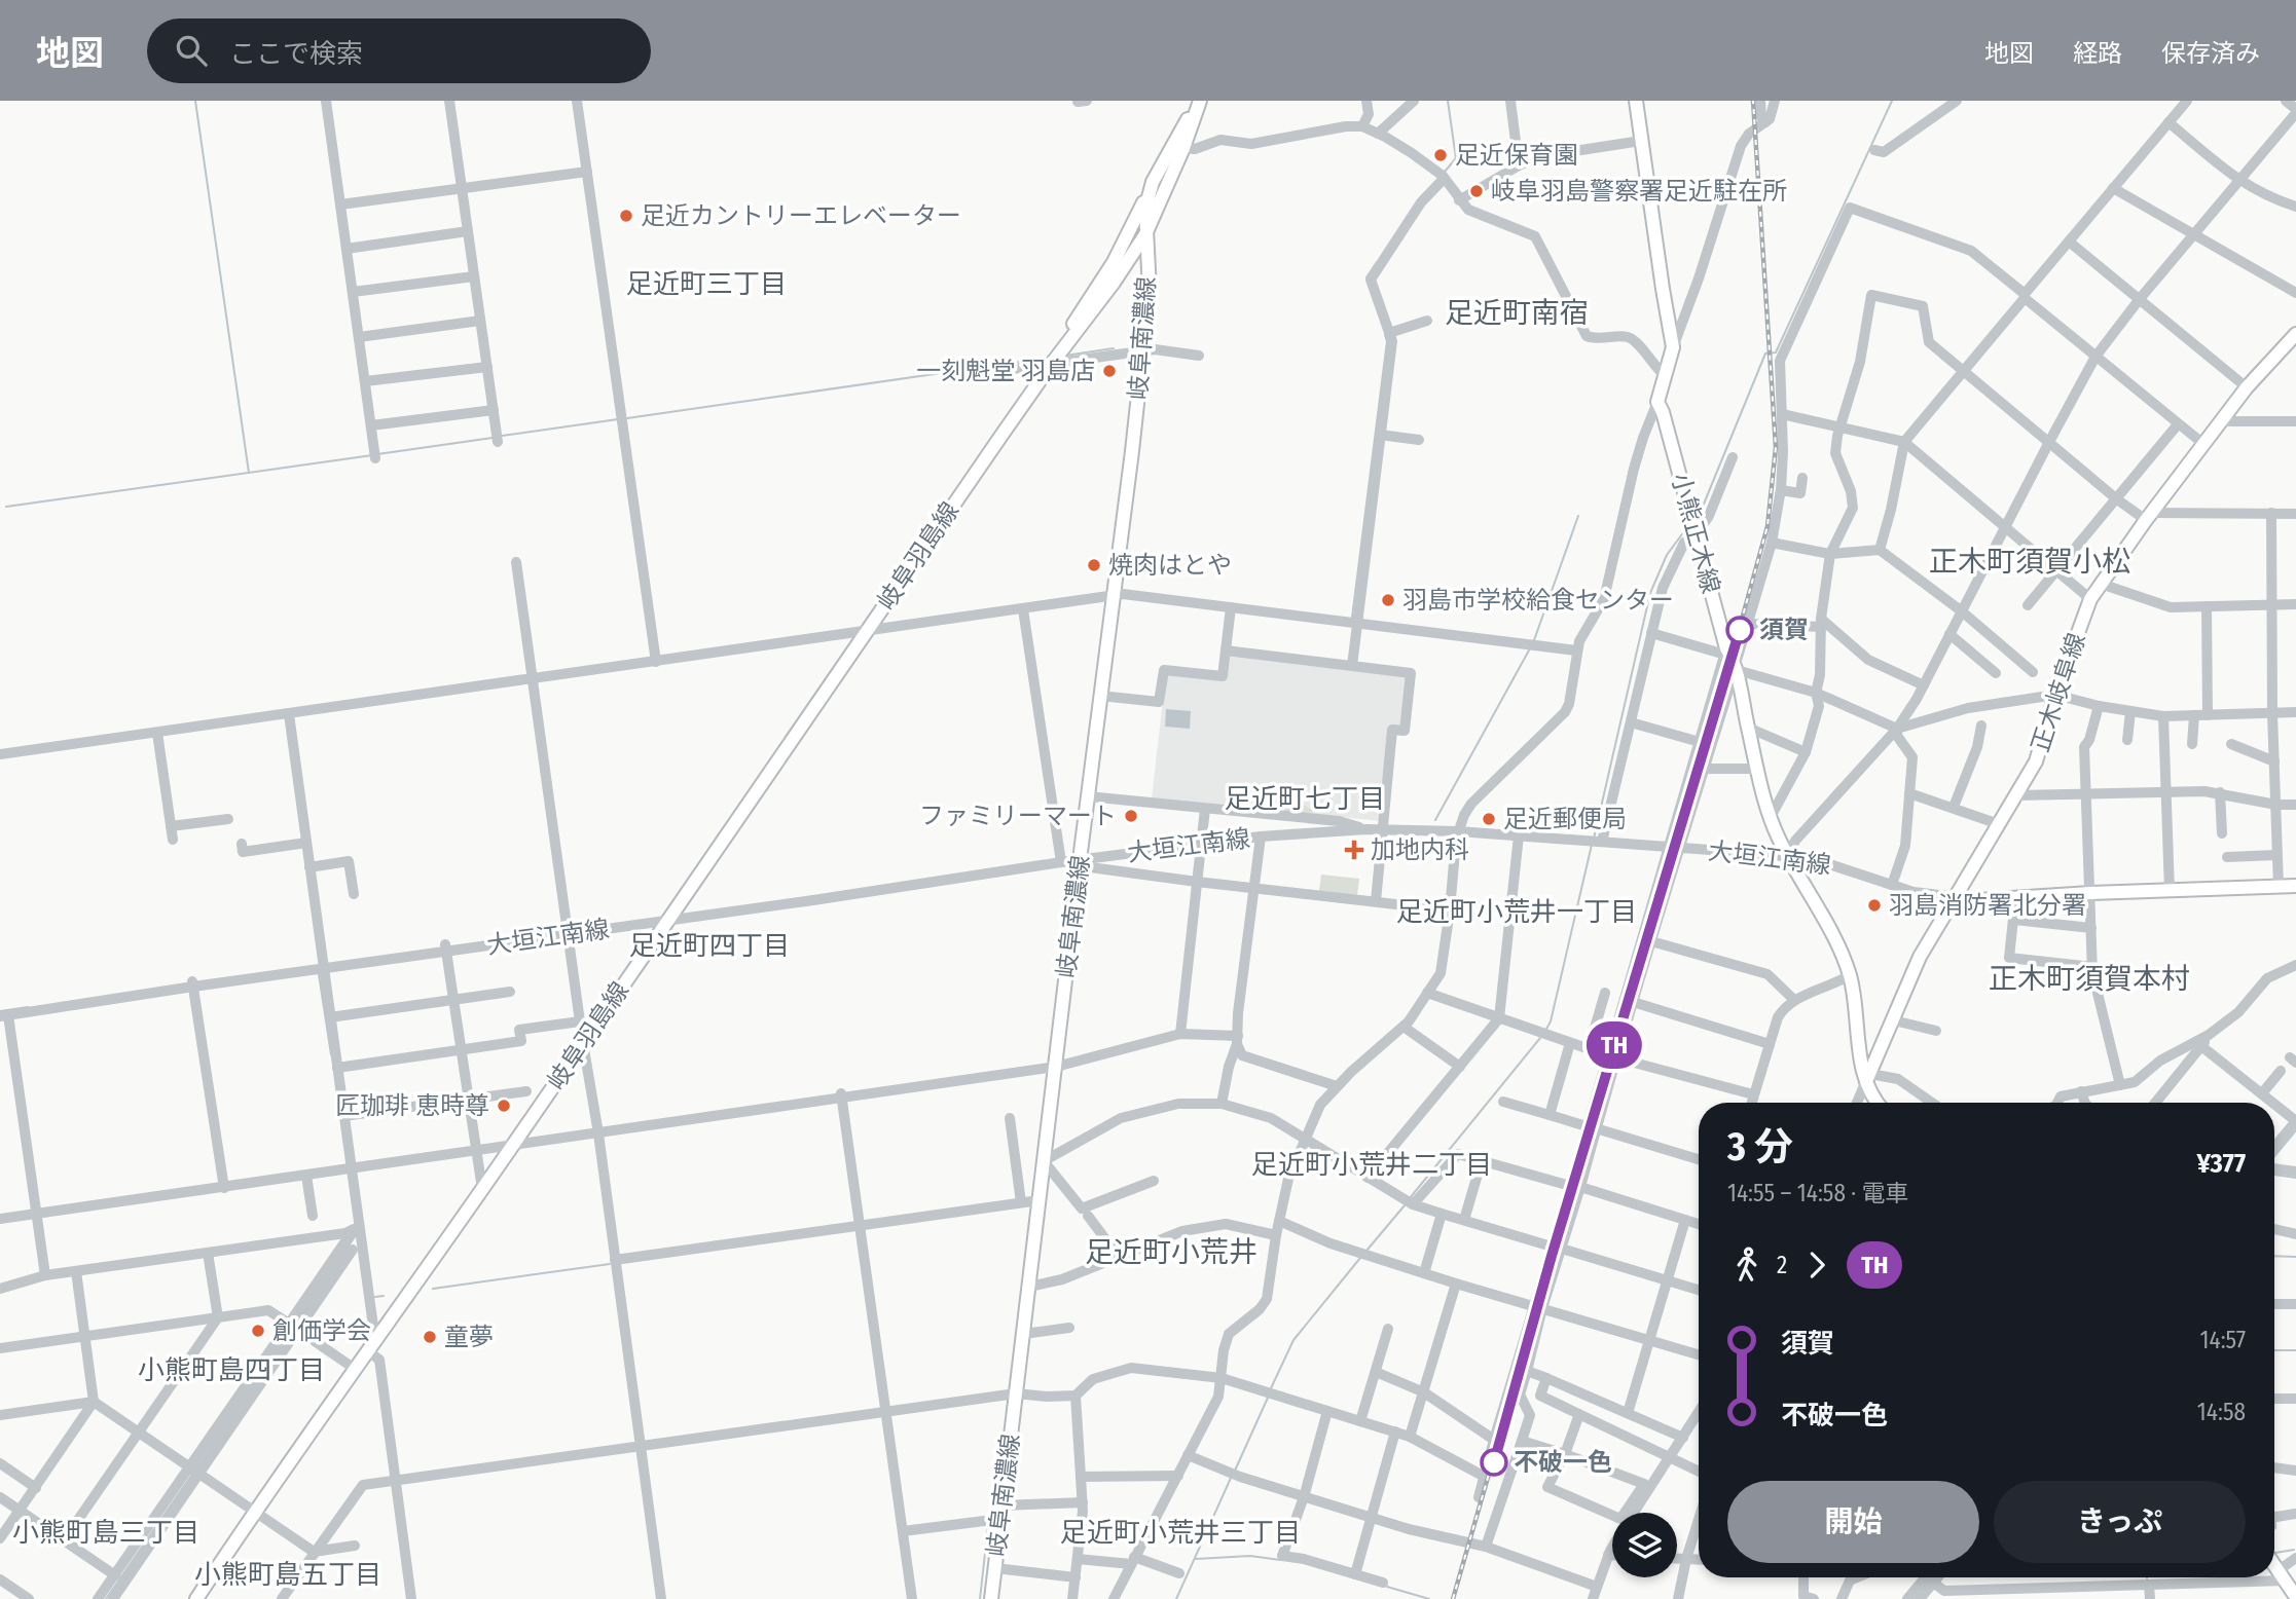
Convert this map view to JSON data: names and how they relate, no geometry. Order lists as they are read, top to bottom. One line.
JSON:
{"streets":{"main road":["岐阜南濃線","小熊正木線","岐阜羽島線","正木岐阜線","大垣江南線"]},"crossings":[["岐阜南濃線","岐阜羽島線"],["岐阜南濃線","大垣江南線"],["小熊正木線","正木岐阜線"],["小熊正木線","大垣江南線"],["岐阜羽島線","大垣江南線"],["正木岐阜線","大垣江南線"]],"districts":["足近町三丁目","足近町南宿","正木町須賀小松","足近町七丁目","足近町小荒井一丁目","足近町四丁目","正木町須賀本村","足近町小荒井二丁目","足近町小荒井","小熊町島四丁目","小熊町島三丁目","足近町小荒井三丁目","小熊町島五丁目"],"places":{"other":["足近保育園","岐阜羽島警察署足近駐在所","足近カントリーエレベーター","一刻魁堂 羽島店","焼肉はとや","羽島市学校給食センター","須賀","ファミリーマート","足近郵便局","羽島消防署北分署","匠珈琲 恵時尊","創価学会","童夢","不破一色"],"health":["加地内科"]},"page":{"header":"地図","search":"ここで検索","nav":["地図","経路","保存済み"],"on_map":"TH","heading":["3 分","14:55 – 14:58 · 電車","¥377"],"legs":["2","TH"],"list":[{"name":"須賀","value":"14:57"},{"name":"不破一色","value":"14:58"}],"buttons":["開始","きっぷ"]}}
